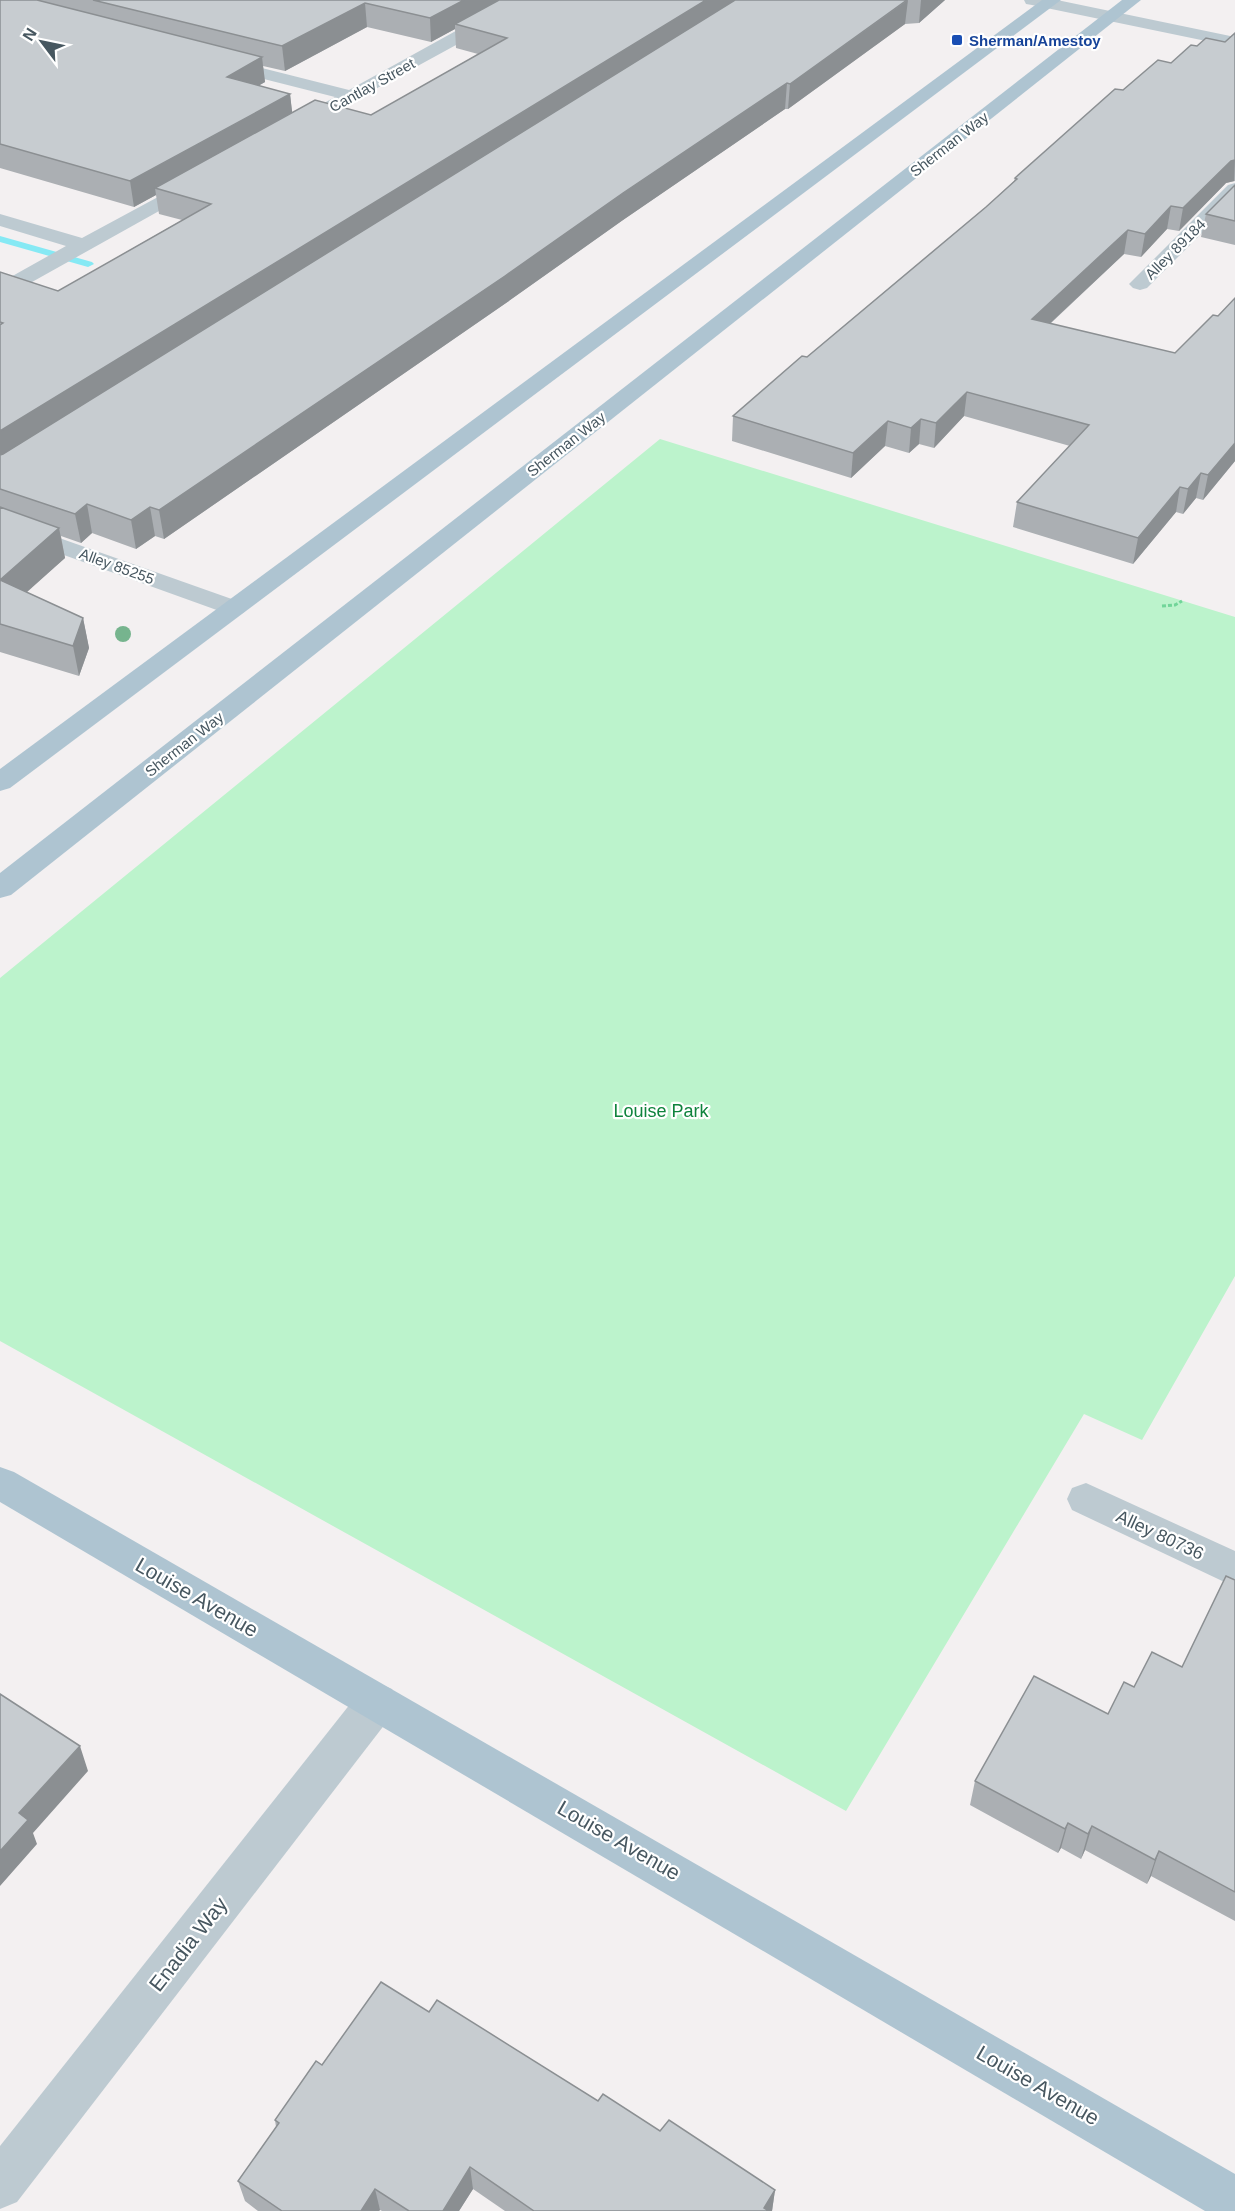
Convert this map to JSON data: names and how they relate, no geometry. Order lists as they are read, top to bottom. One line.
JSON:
{"streets":{"main road":["Sherman Way","Louise Avenue"],"street":["Cantlay Street","Alley 89184","Alley 85255","Alley 80736","Enadia Way"]},"crossings":[["Louise Avenue","Enadia Way"]],"parks":["Louise Park"],"places":{"transit":["Sherman/Amestoy"]},"north":"top left"}
